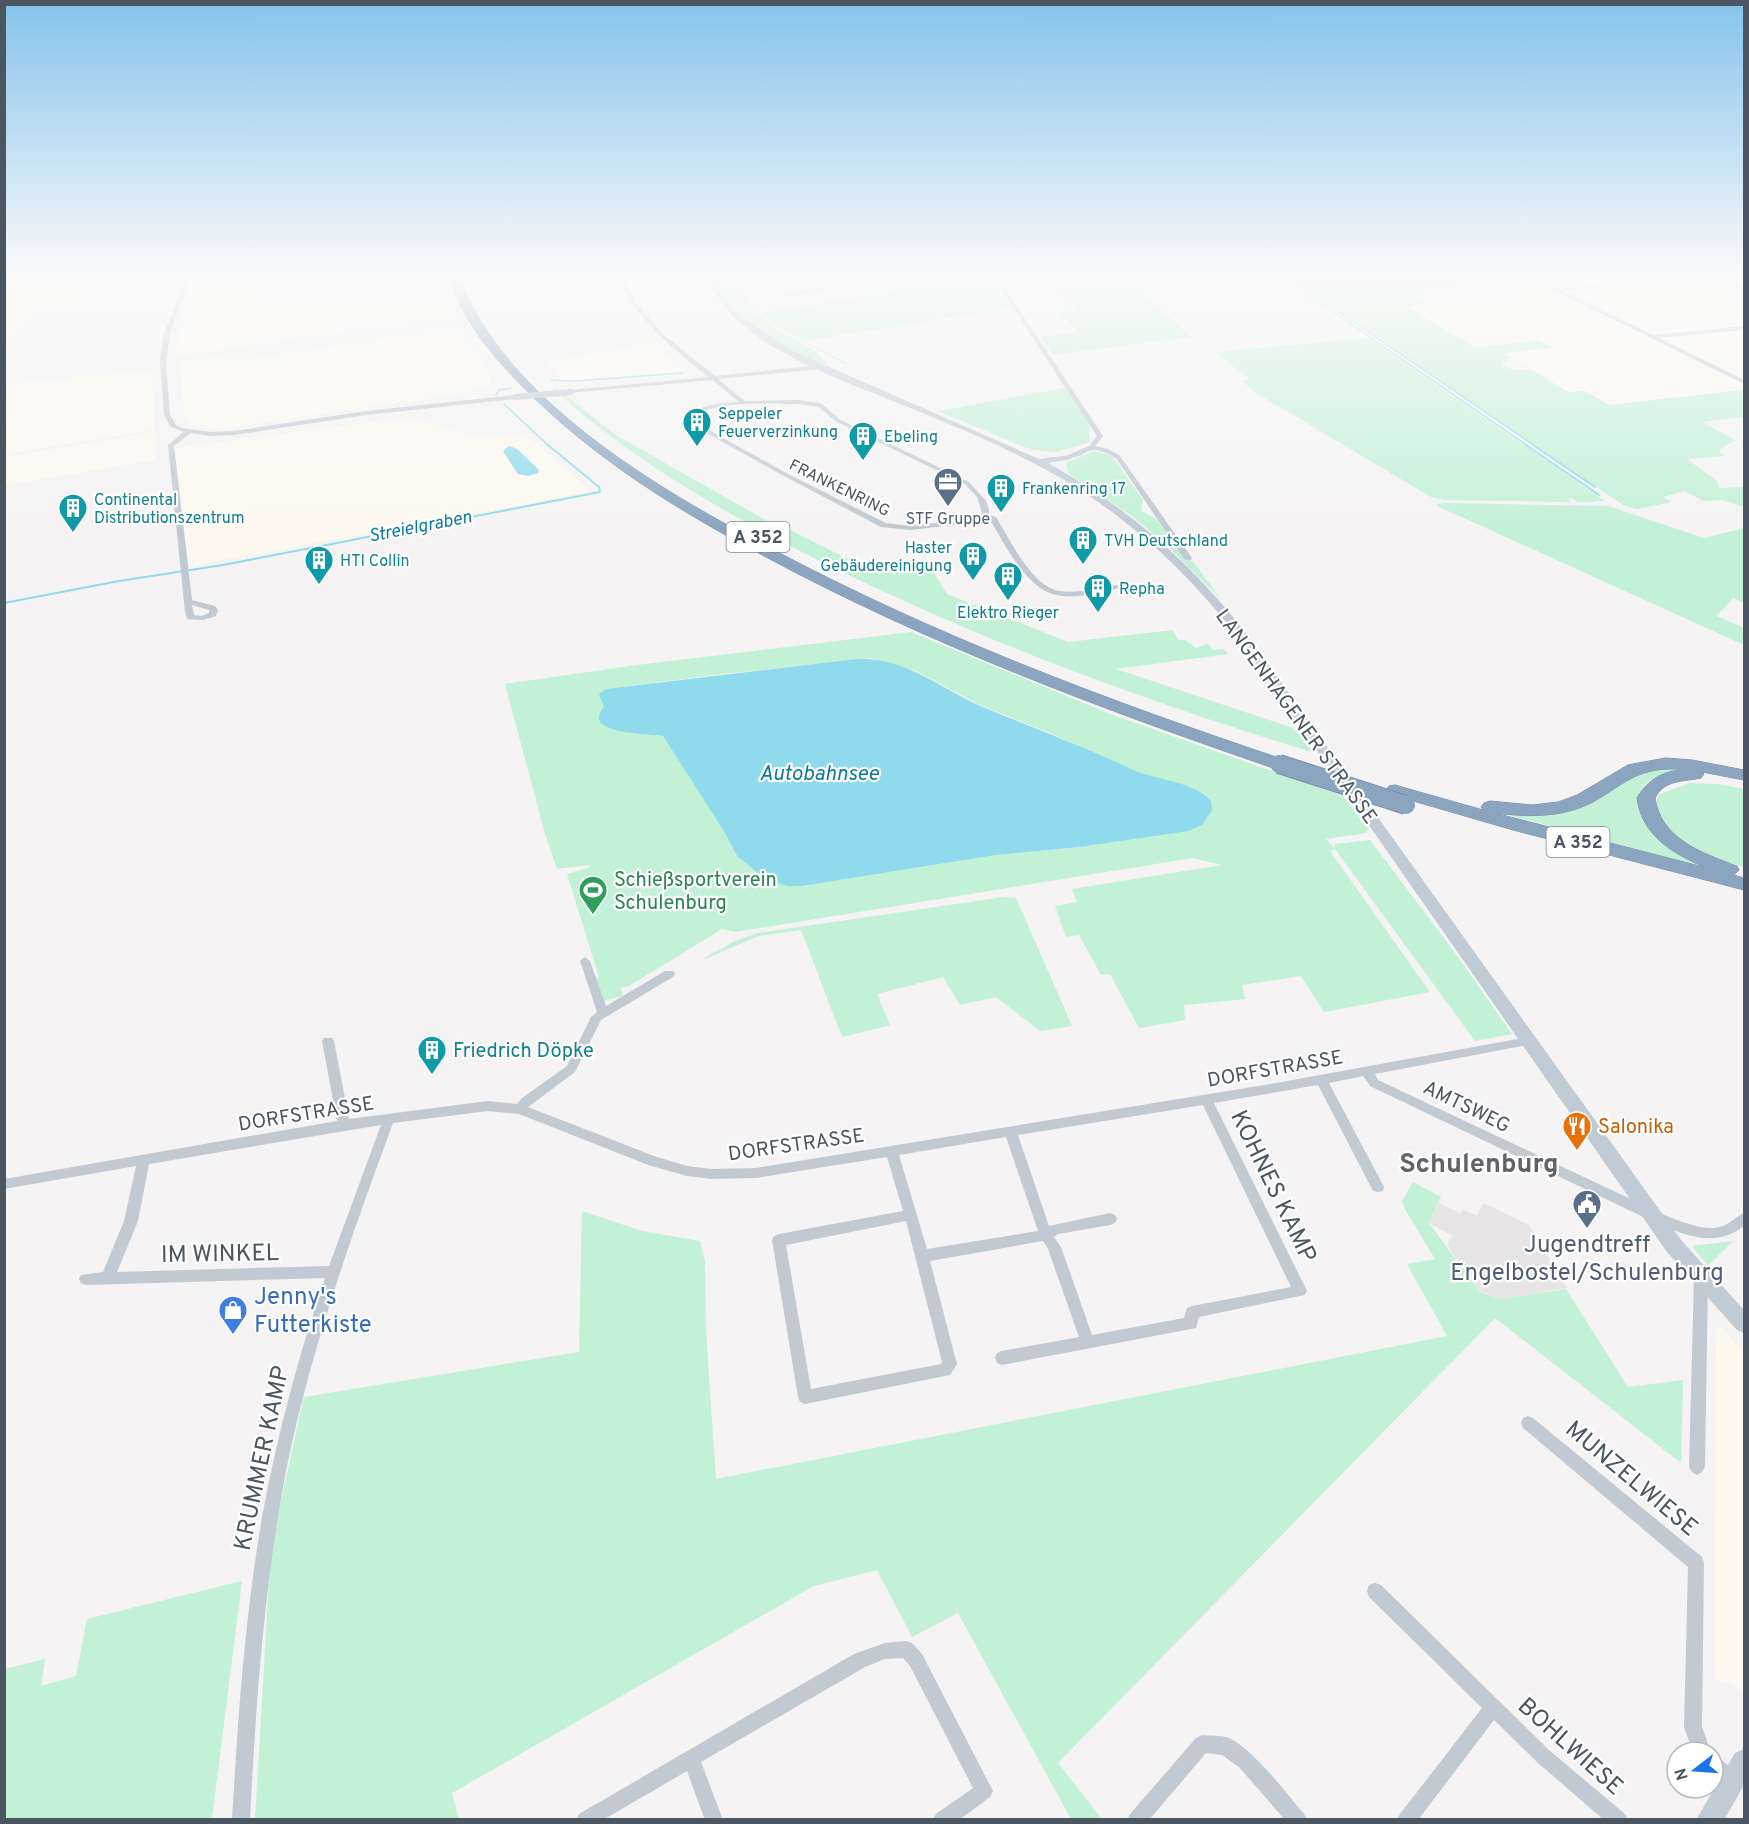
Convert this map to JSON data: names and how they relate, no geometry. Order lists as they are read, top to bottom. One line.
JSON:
{"streets":{"highway":["A 352"],"main road":["LANGENHAGENER STRASSE"],"street":["FRANKENRING","DORFSTRASSE","AMTSWEG","KOHNES KAMP","IM WINKEL","KRUMMER KAMP","MUNZELWIESE","BOHLWIESE"]},"crossings":[["LANGENHAGENER STRASSE","DORFSTRASSE"],["LANGENHAGENER STRASSE","AMTSWEG"],["DORFSTRASSE","AMTSWEG"],["DORFSTRASSE","KOHNES KAMP"],["DORFSTRASSE","KRUMMER KAMP"],["IM WINKEL","KRUMMER KAMP"]],"districts":["Schulenburg"],"water":["Streielgraben","Autobahnsee"],"places":{"building":["Seppeler Feuerverzinkung","Ebeling","Frankenring 17","Continental Distributionszentrum","TVH Deutschland","Haster Gebäudereinigung","HTI Collin","Elektro Rieger","Repha","Friedrich Döpke"],"office":["STF Gruppe"],"sports":["Schießsportverein Schulenburg"],"restaurant":["Salonika"],"public building":["Jugendtreff Engelbostel/Schulenburg"],"shop":["Jenny's Futterkiste"]},"north":"left"}
